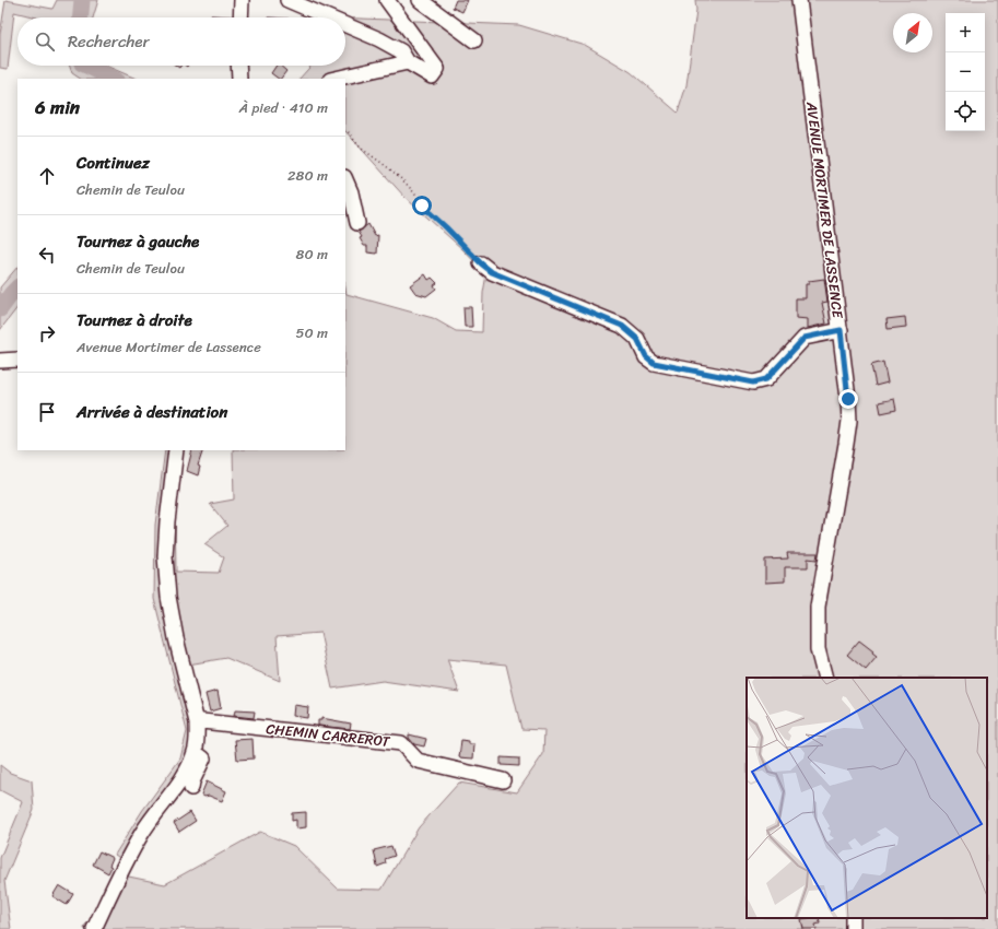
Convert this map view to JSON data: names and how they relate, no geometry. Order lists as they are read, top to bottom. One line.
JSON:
{"streets":{"street":["AVENUE MORTIMER DE LASSENCE","CHEMIN CARREROT"]},"north":"top right","page":{"map_buttons":["+","−"],"search":"Rechercher","heading":["6 min","À pied · 410 m"],"list":[["Continuez","Chemin de Teulou","280 m"],["Tournez à gauche","Chemin de Teulou","80 m"],["Tournez à droite","Avenue Mortimer de Lassence","50 m"],"Arrivée à destination"]}}
